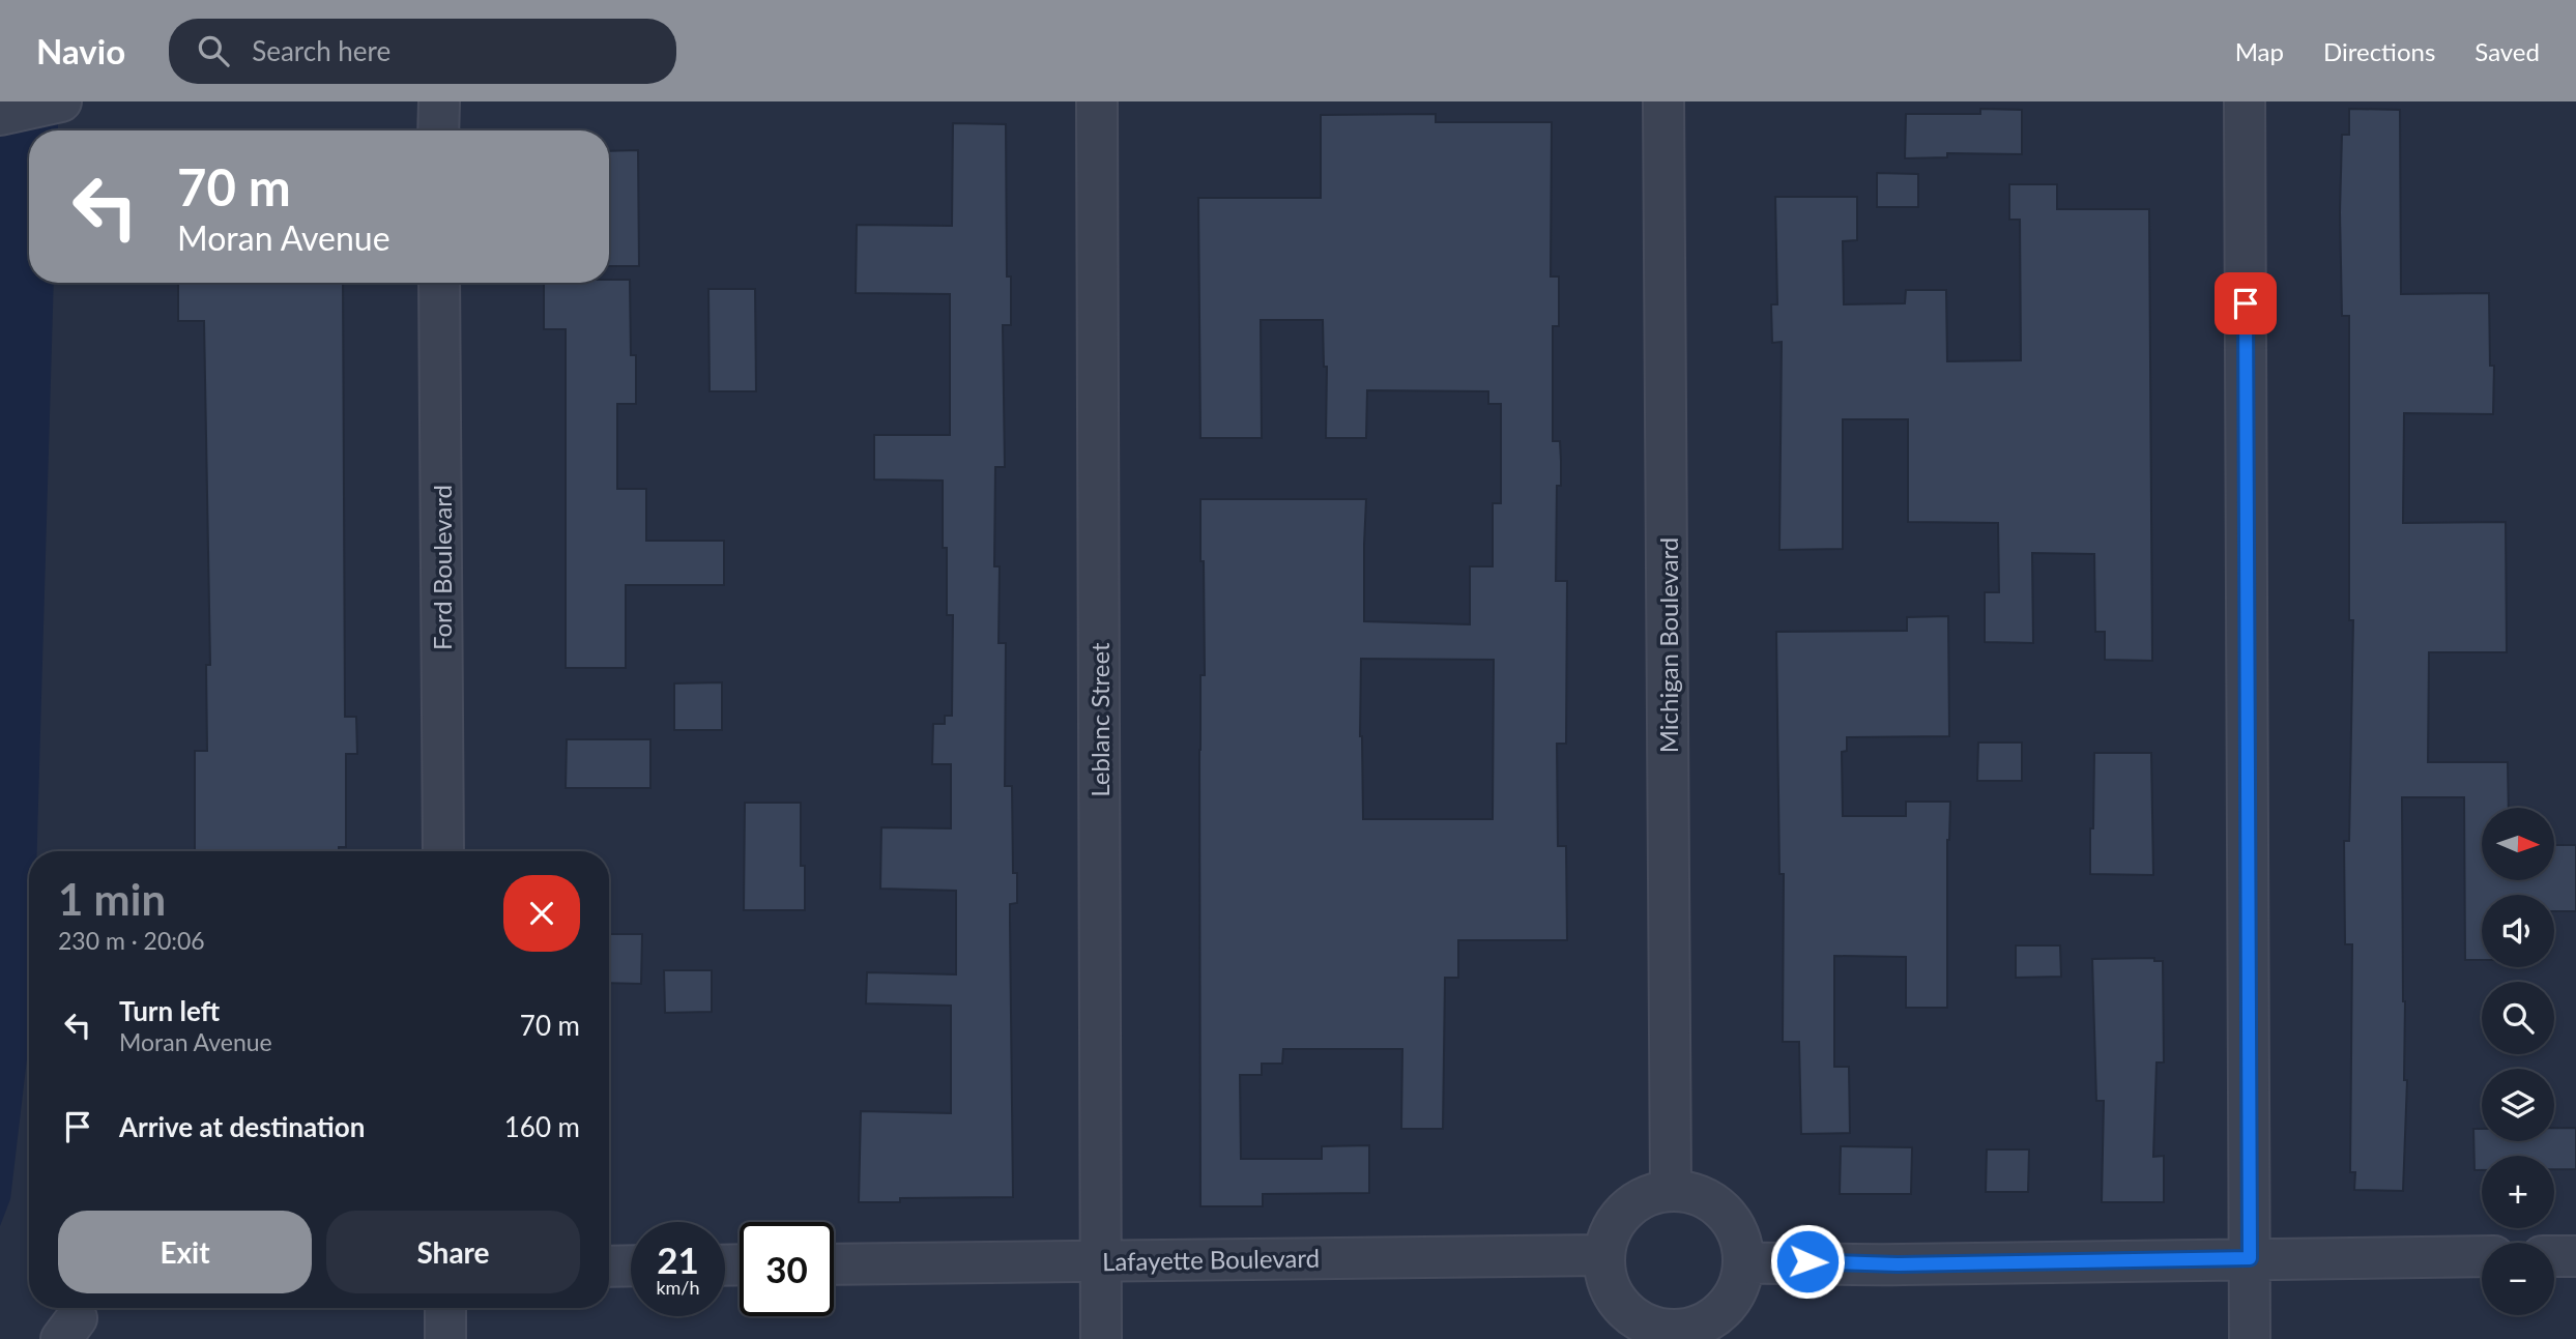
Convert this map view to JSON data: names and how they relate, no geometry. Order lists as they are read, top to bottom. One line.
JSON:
{"streets":{"street":["Ford Boulevard","Michigan Boulevard","Leblanc Street","Lafayette Boulevard"]},"crossings":[["Michigan Boulevard","Lafayette Boulevard"],["Leblanc Street","Lafayette Boulevard"]],"north":"right","page":{"header":"Navio","search":"Search here","nav":["Map","Directions","Saved"],"turn":["70 m","Moran Avenue"],"map_buttons":["+","−"],"heading":["1 min","230 m · 20:06"],"list":[{"name":"Turn left","note":"Moran Avenue","value":"70 m"},{"name":"Arrive at destination","value":"160 m"}],"buttons":["Exit","Share"],"speed":"21 km/h","limit":"30"}}
